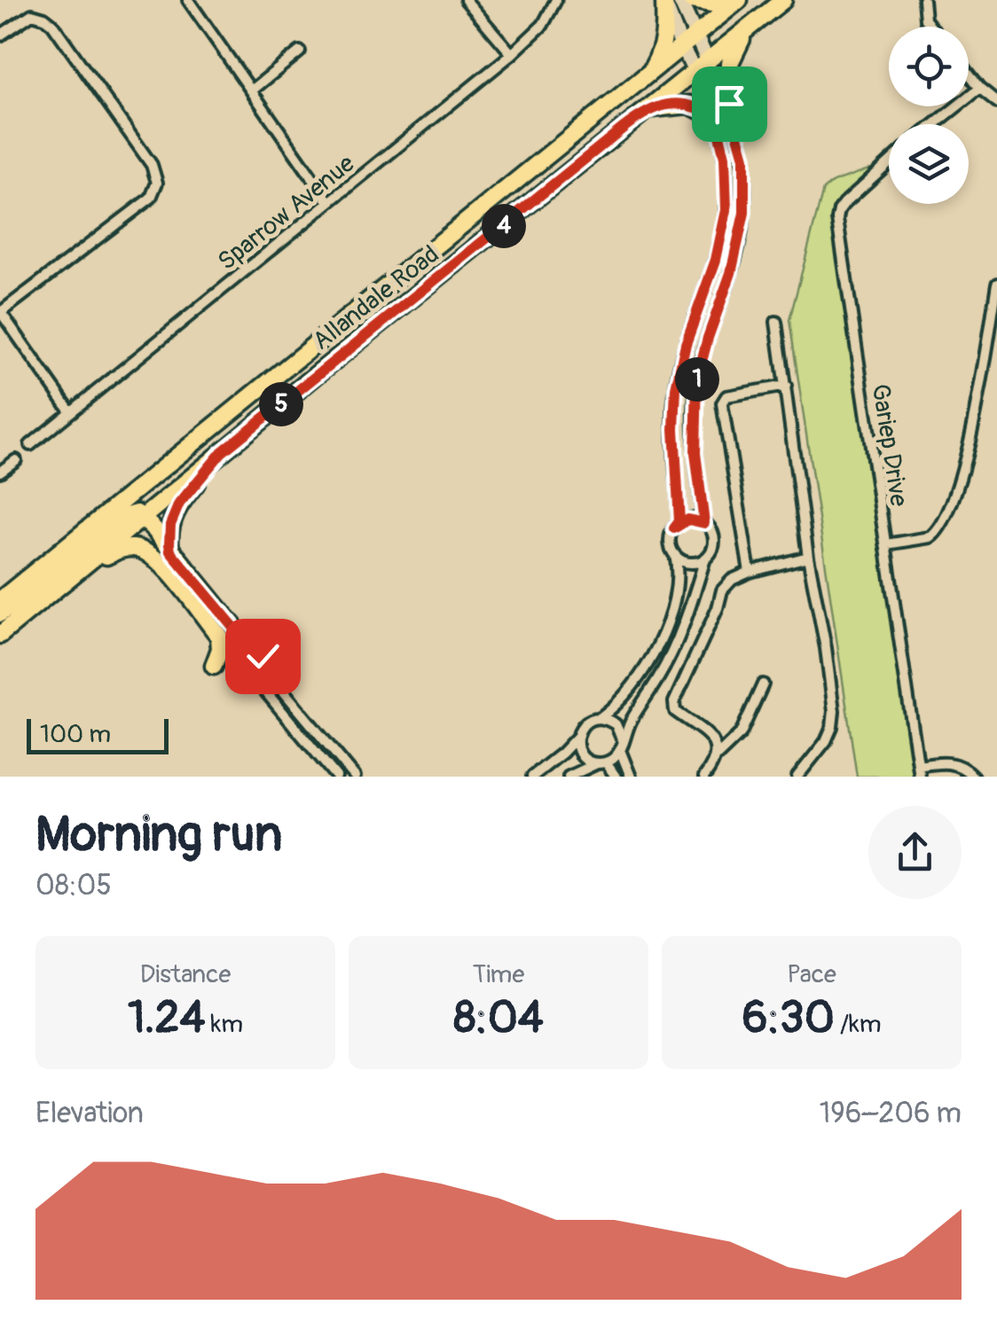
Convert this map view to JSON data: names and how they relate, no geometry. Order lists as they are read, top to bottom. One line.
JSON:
{"streets":{"main road":["Allandale Road"],"street":["Sparrow Avenue","Gariep Drive"]},"scale_bar":"100 m","page":{"pins":["4","1","5"],"scale":"100 m","heading":["Morning run","08:05"],"stats":[["Distance","1.24 km"],["Time","8:04"],["Pace","6:30 /km"]],"chart":["Elevation","196–206 m"]}}
